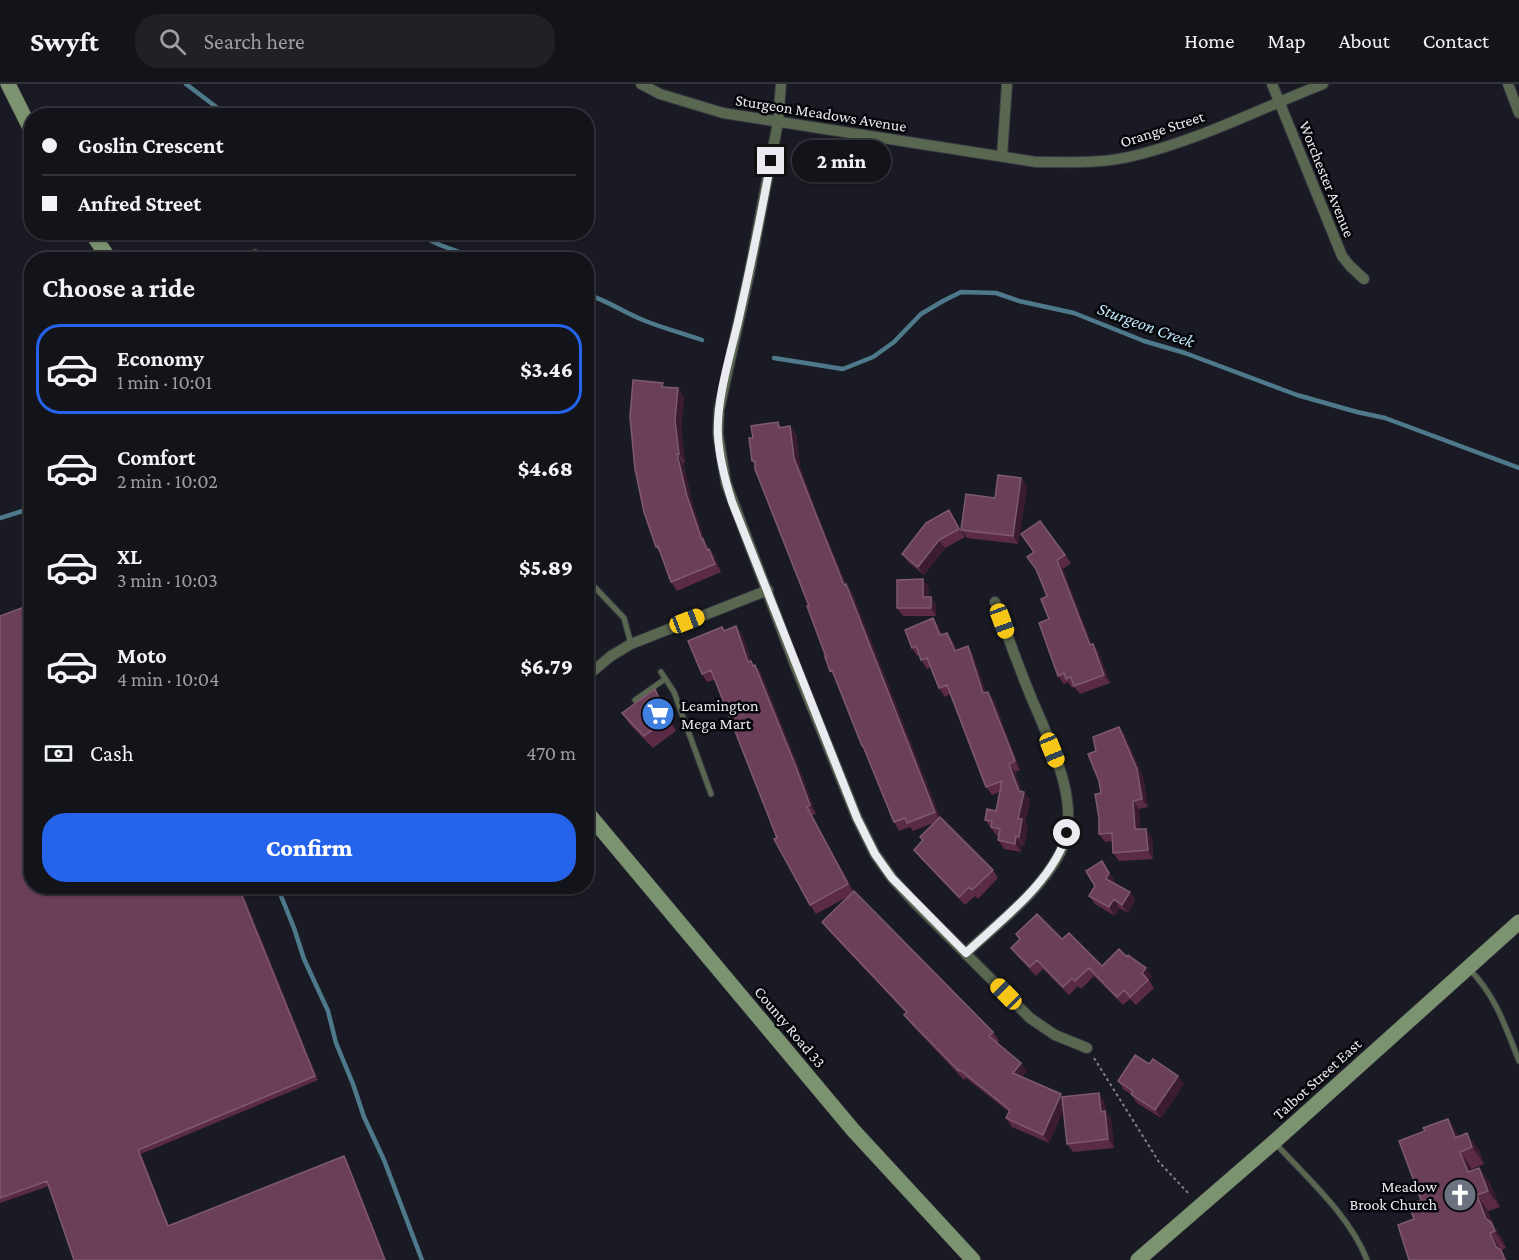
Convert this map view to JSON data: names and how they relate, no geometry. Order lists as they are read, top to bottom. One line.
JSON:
{"streets":{"main road":["County Road 33","Talbot Street East"],"street":["Sturgeon Meadows Avenue","Orange Street","Worchester Avenue"]},"crossings":[["Sturgeon Meadows Avenue","Orange Street"],["Orange Street","Worchester Avenue"]],"water":["Sturgeon Creek"],"places":{"supermarket":["Leamington Mega Mart"],"church":["Meadow Brook Church"]},"page":{"header":"Swyft","search":"Search here","nav":["Home","Map","About","Contact"],"banner":["Goslin Crescent","Anfred Street"],"bubble":"2 min","heading":"Choose a ride","list":[{"name":"Economy","note":"1 min · 10:01","value":"$3.46"},{"name":"Comfort","note":"2 min · 10:02","value":"$4.68"},{"name":"XL","note":"3 min · 10:03","value":"$5.89"},{"name":"Moto","note":"4 min · 10:04","value":"$6.79"}],"pay":["Cash","470 m"],"buttons":"Confirm"}}
